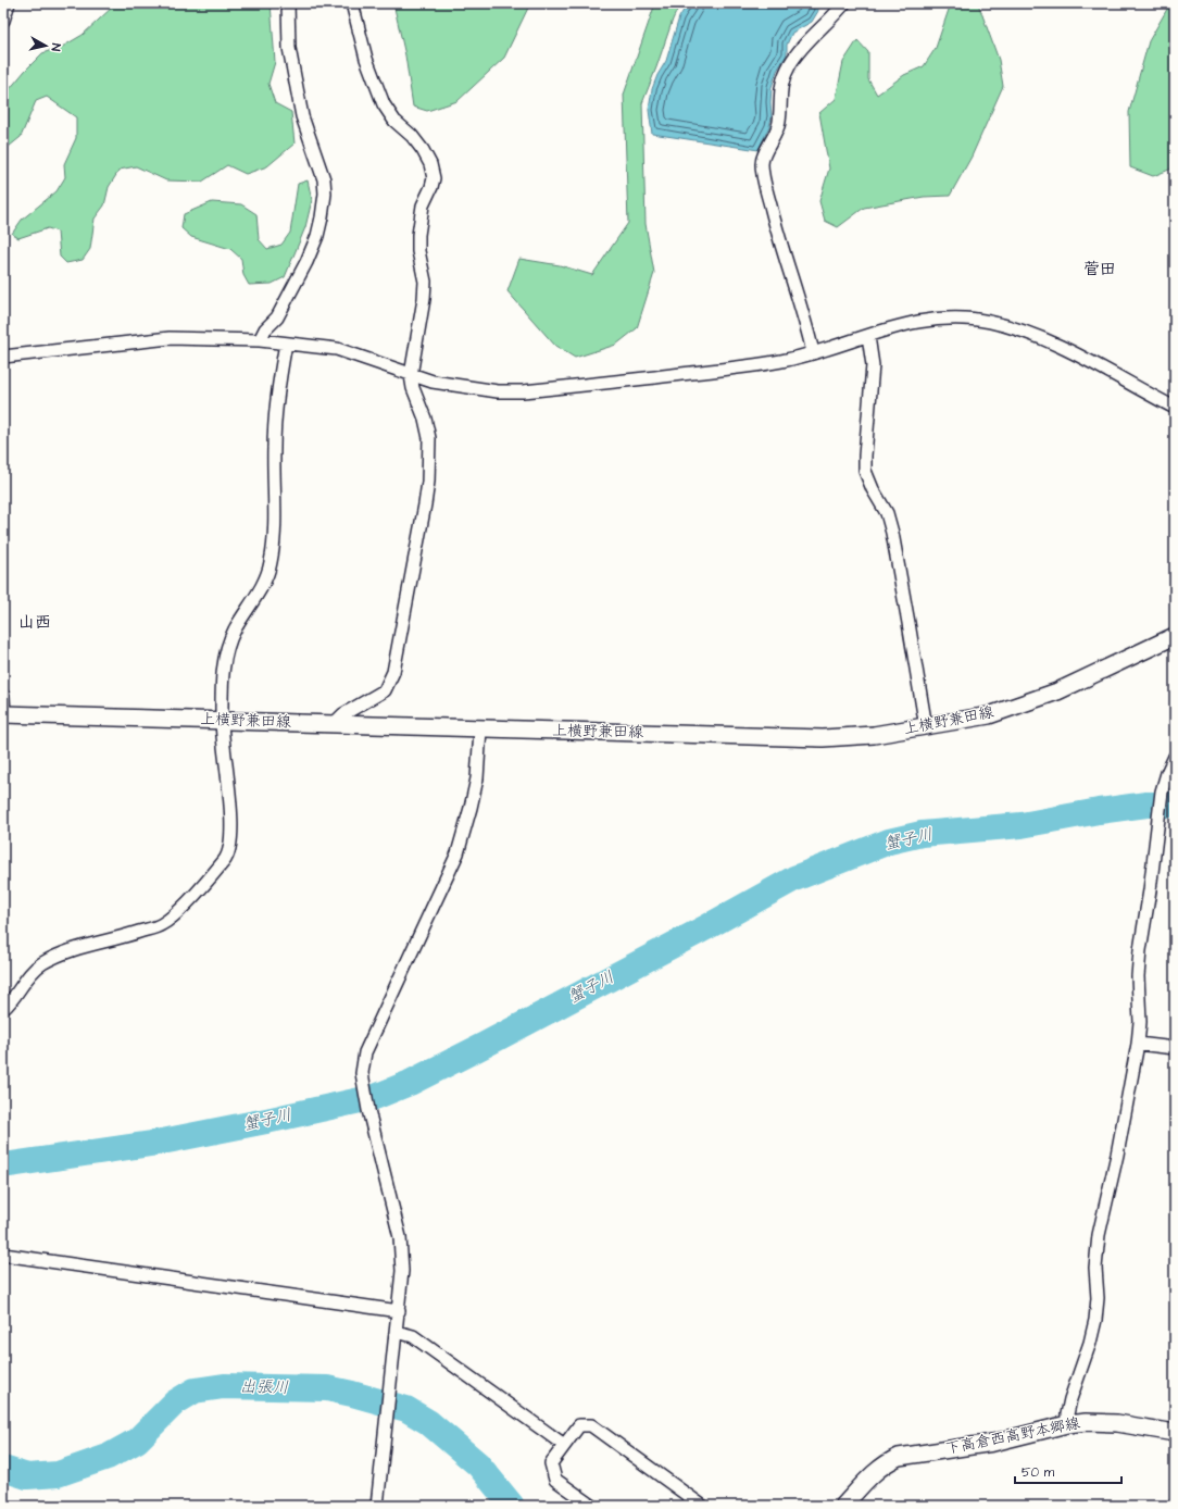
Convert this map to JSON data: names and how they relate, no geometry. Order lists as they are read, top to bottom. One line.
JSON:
{"streets":{"main road":["上横野兼田線","下高倉西高野本郷線"]},"districts":["菅田","山西"],"water":["蟹子川","出張川"],"scale_bar":"50 m","north":"right"}
